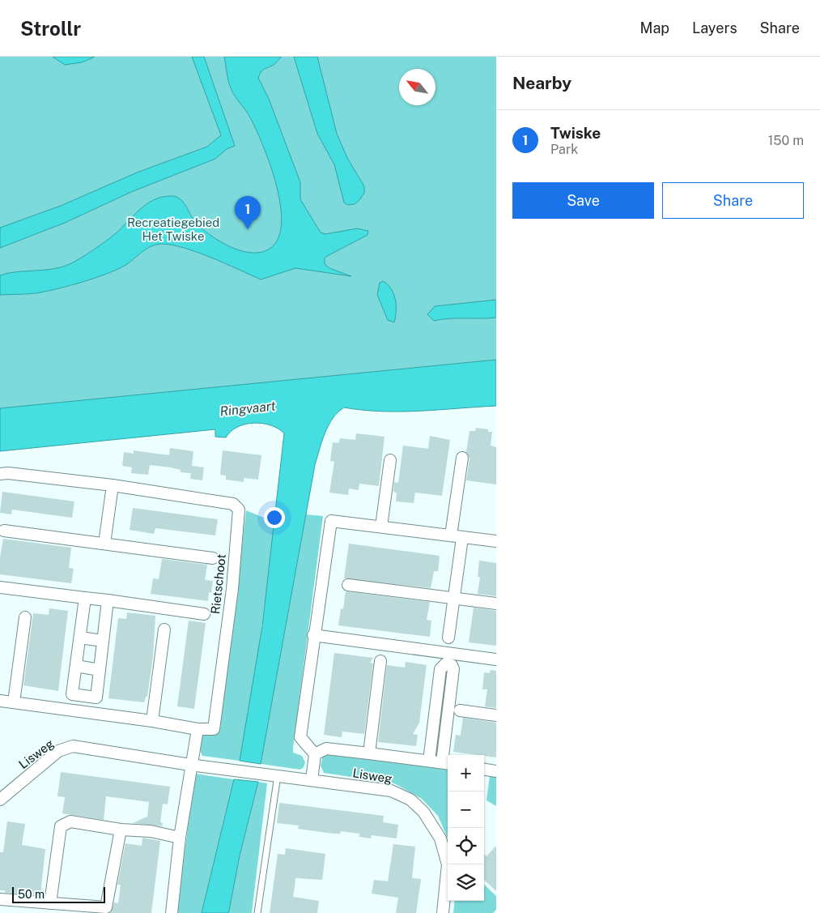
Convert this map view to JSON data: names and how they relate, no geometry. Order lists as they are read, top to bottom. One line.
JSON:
{"streets":{"street":["Rietschoot","Lisweg"]},"water":["Ringvaart"],"parks":["Recreatiegebied Het Twiske"],"scale_bar":"50 m","north":"top left","page":{"header":"Strollr","nav":["Map","Layers","Share"],"heading":"Nearby","list":[{"mark":"1","name":"Twiske","note":"Park","value":"150 m"}],"buttons":["Save","Share"],"pins":"1","map_buttons":["+","−"],"scale":"50 m"}}
